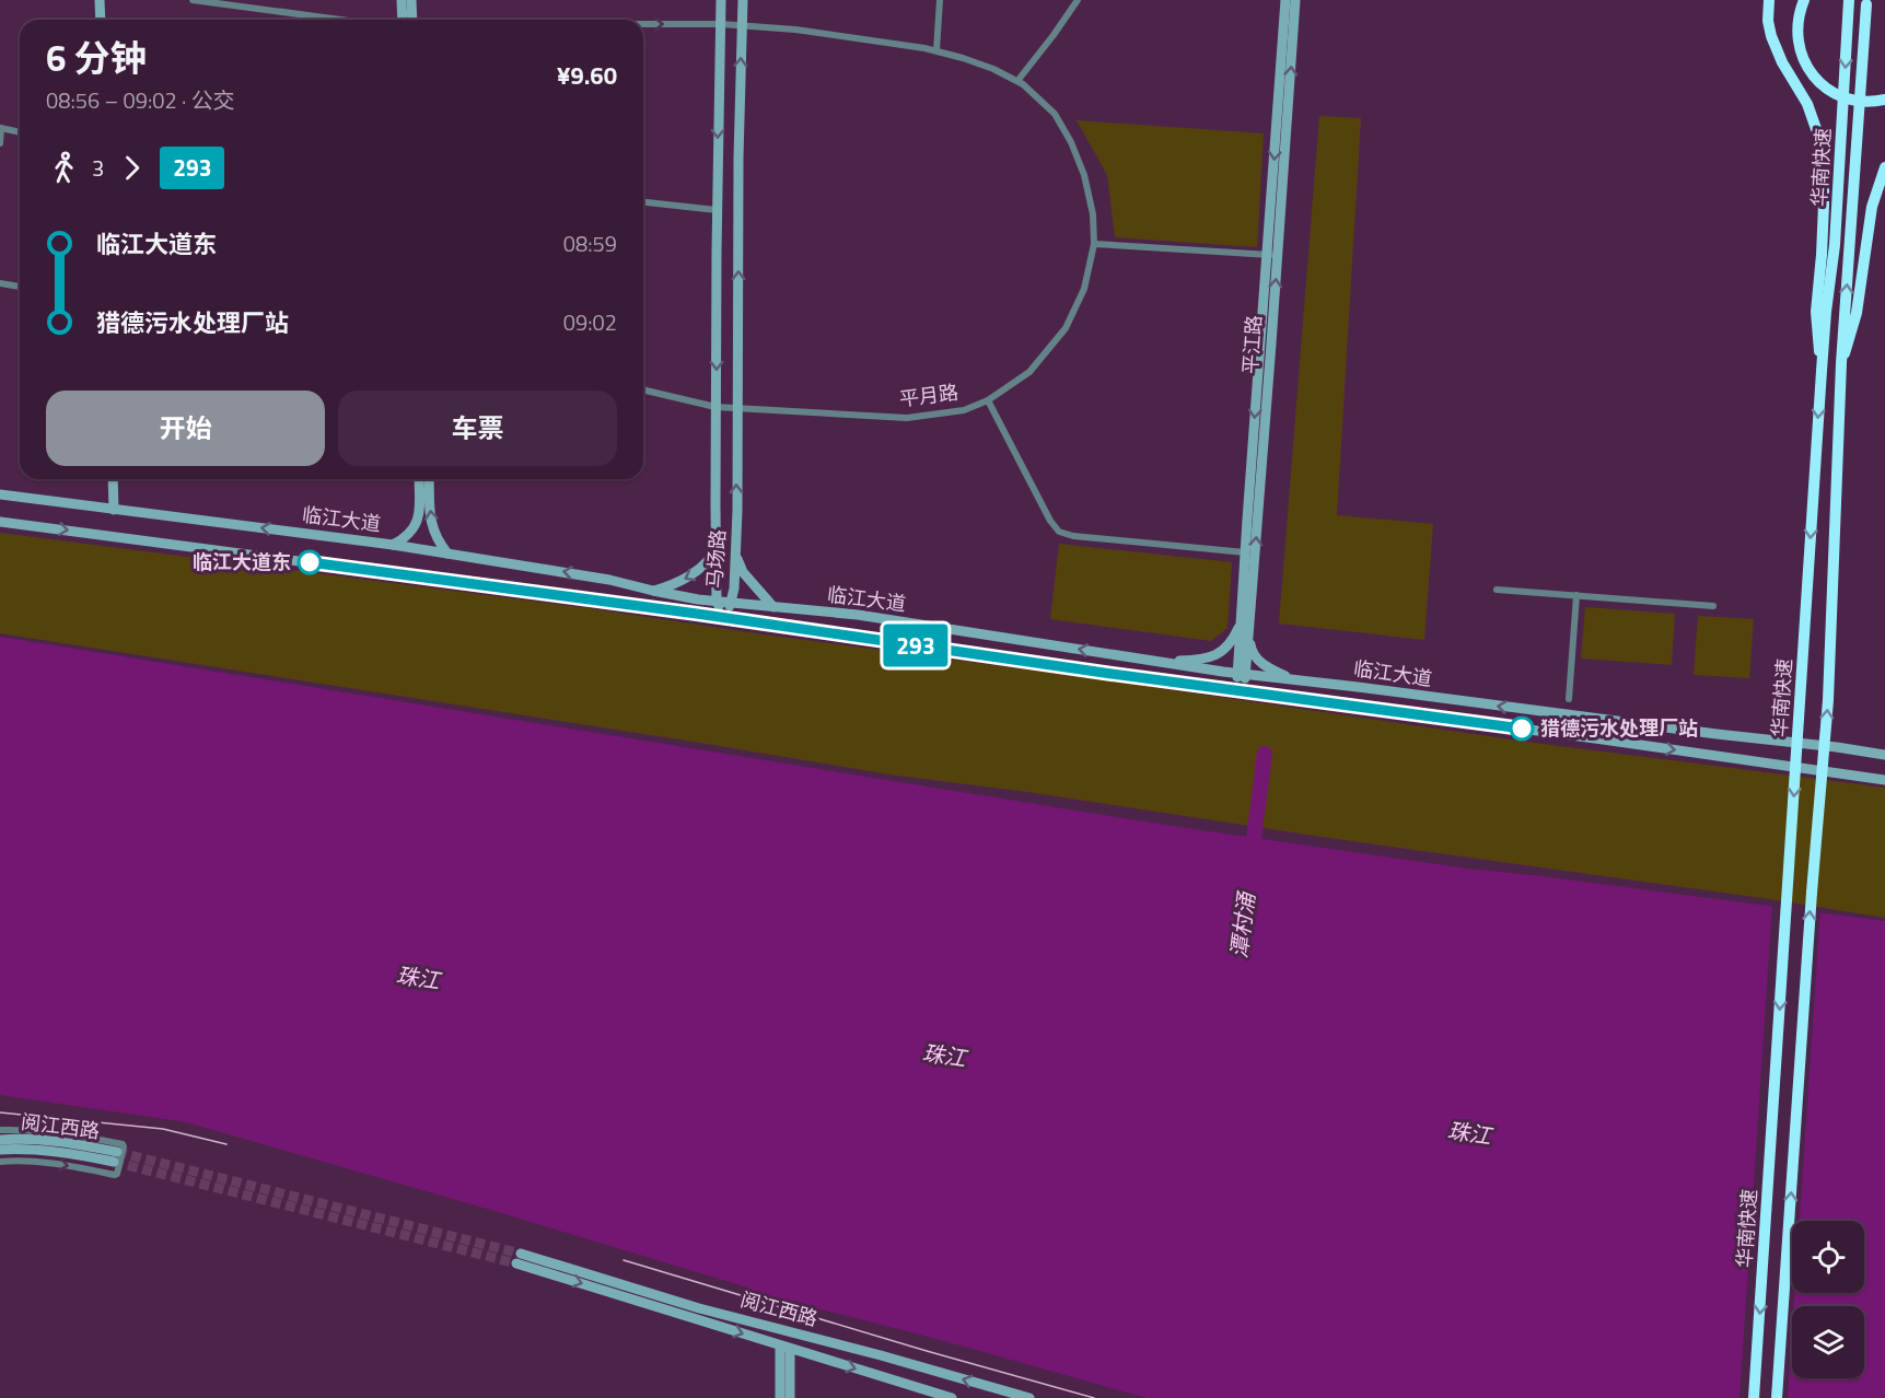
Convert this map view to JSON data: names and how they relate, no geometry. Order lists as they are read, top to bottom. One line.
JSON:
{"streets":{"highway":["华南快速"],"main road":["平江路","临江大道","马场路","阅江西路"],"street":["平月路"]},"crossings":[["平江路","临江大道"],["平月路","马场路"],["临江大道","马场路"]],"water":["潭村涌","珠江"],"places":["临江大道东","猎德污水处理厂站"],"lines":["bus line 293"],"page":{"on_map":"293","heading":["6 分钟","08:56 – 09:02 · 公交","¥9.60"],"legs":["3","293"],"list":[{"name":"临江大道东","value":"08:59"},{"name":"猎德污水处理厂站","value":"09:02"}],"buttons":["开始","车票"]}}
